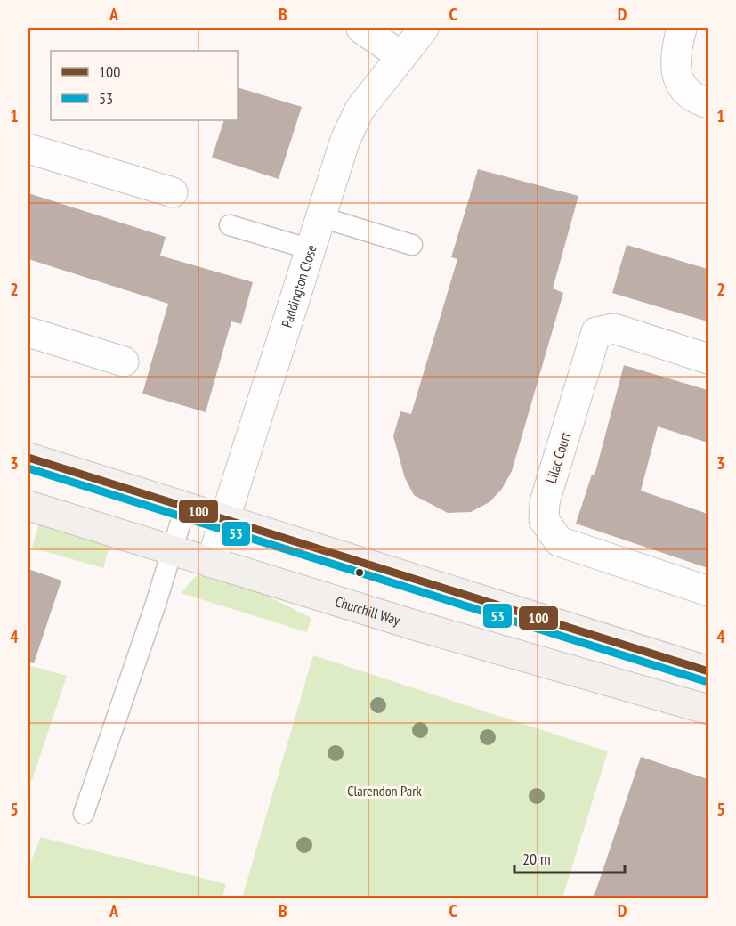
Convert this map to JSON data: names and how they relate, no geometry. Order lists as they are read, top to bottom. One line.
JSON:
{"streets":{"street":["Paddington Close","Lilac Court","Churchill Way"]},"crossings":[["Paddington Close","Churchill Way"]],"parks":["Clarendon Park"],"lines":["transit line 100","transit line 53"],"legend":["100","53"],"scale_bar":"20 m","grid":{"columns":["A","B","C","D"],"rows":["1","2","3","4","5"]}}
